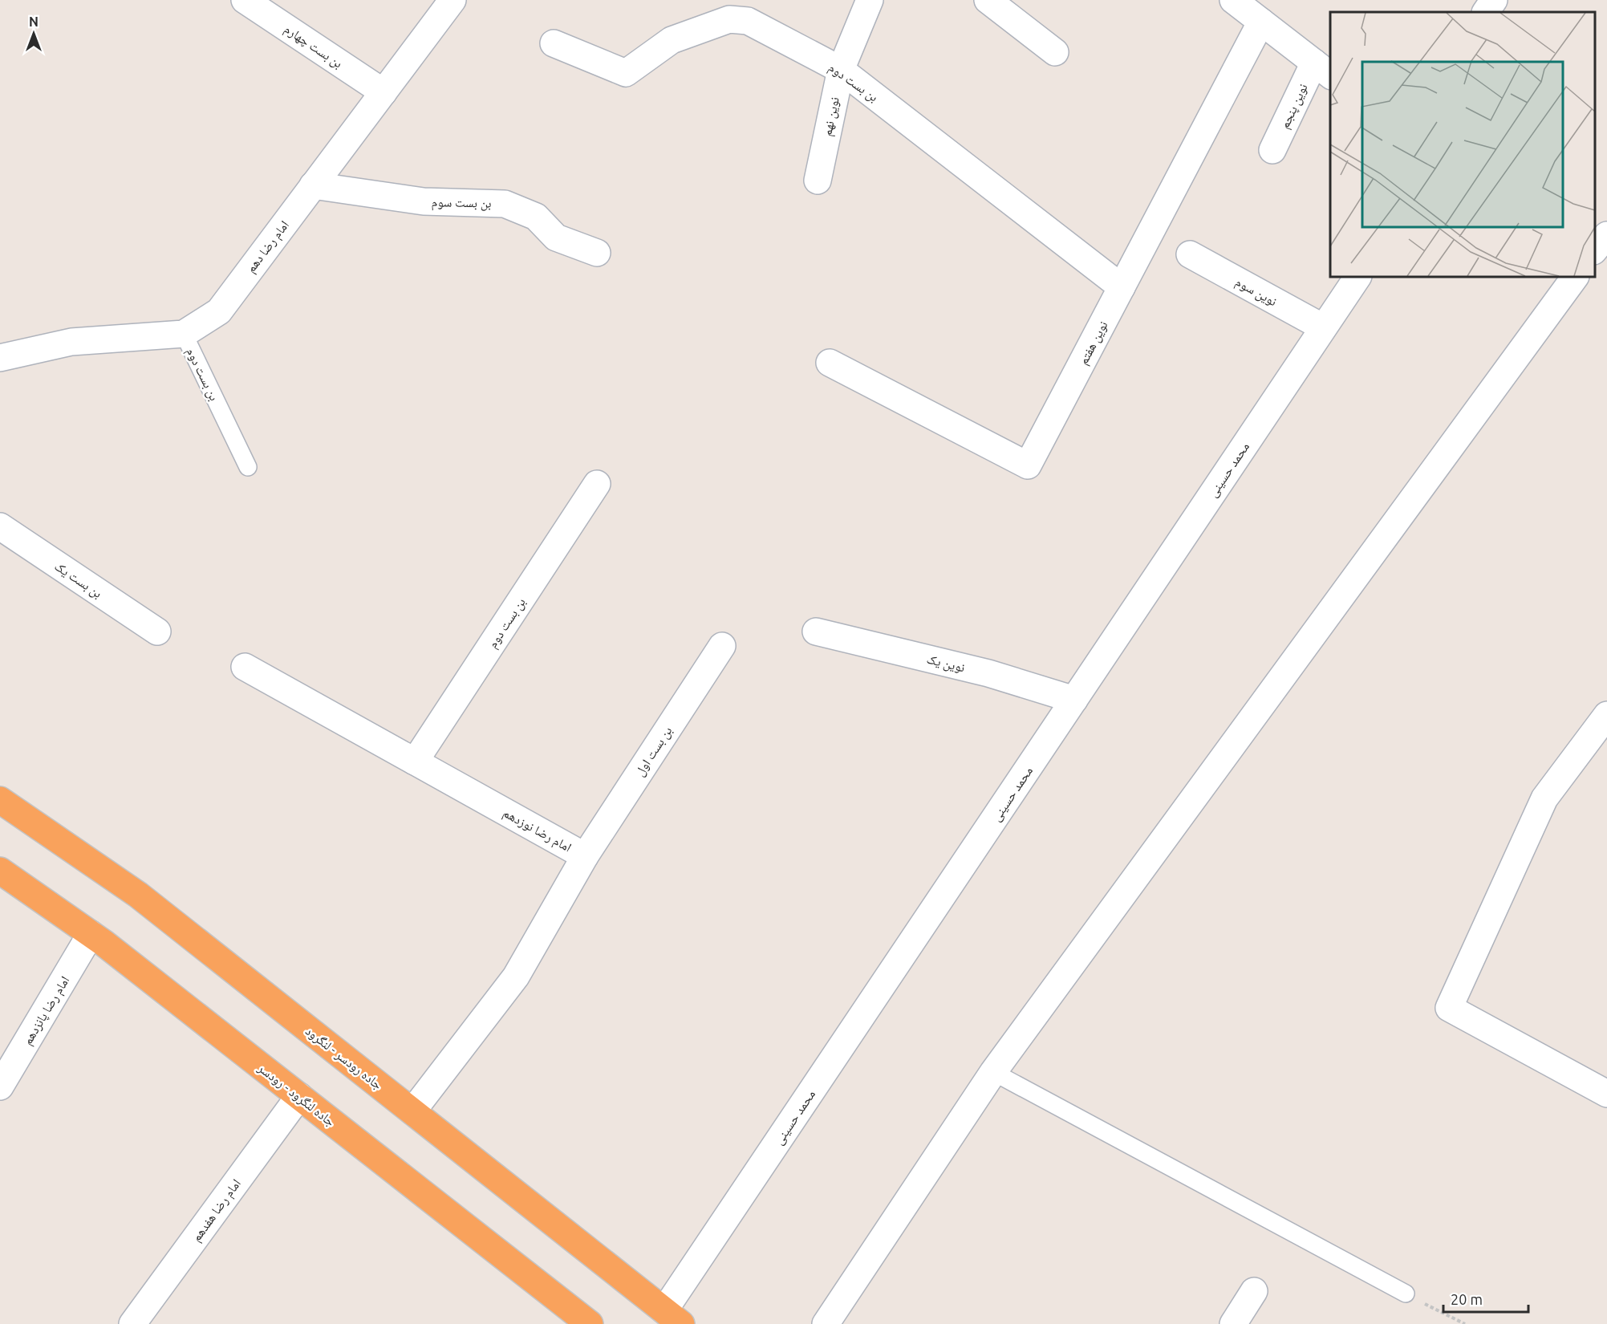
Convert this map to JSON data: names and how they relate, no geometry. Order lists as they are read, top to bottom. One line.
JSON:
{"streets":{"highway":["جاده رودسر - لنگرود","جاده لنگرود - رودسر"],"street":["بن بست چهارم","بن بست دوم","نوین پنجم","نوین نهم","بن بست سوم","امام رضا دهم","نوین سوم","نوین هفتم","محمد حسینی","بن بست یک","نوین یک","بن بست اول","امام رضا نوزدهم","امام رضا پانزدهم","امام رضا هفدهم"]},"crossings":[["بن بست چهارم","امام رضا دهم"],["بن بست دوم","نوین نهم"],["بن بست دوم","امام رضا دهم"],["بن بست دوم","نوین هفتم"],["بن بست دوم","امام رضا نوزدهم"],["بن بست سوم","امام رضا دهم"],["نوین سوم","محمد حسینی"],["محمد حسینی","نوین یک"],["محمد حسینی","جاده رودسر - لنگرود"],["بن بست اول","امام رضا نوزدهم"],["امام رضا نوزدهم","جاده رودسر - لنگرود"],["امام رضا پانزدهم","جاده لنگرود - رودسر"],["جاده لنگرود - رودسر","امام رضا هفدهم"]],"scale_bar":"20 m","north":"top"}
